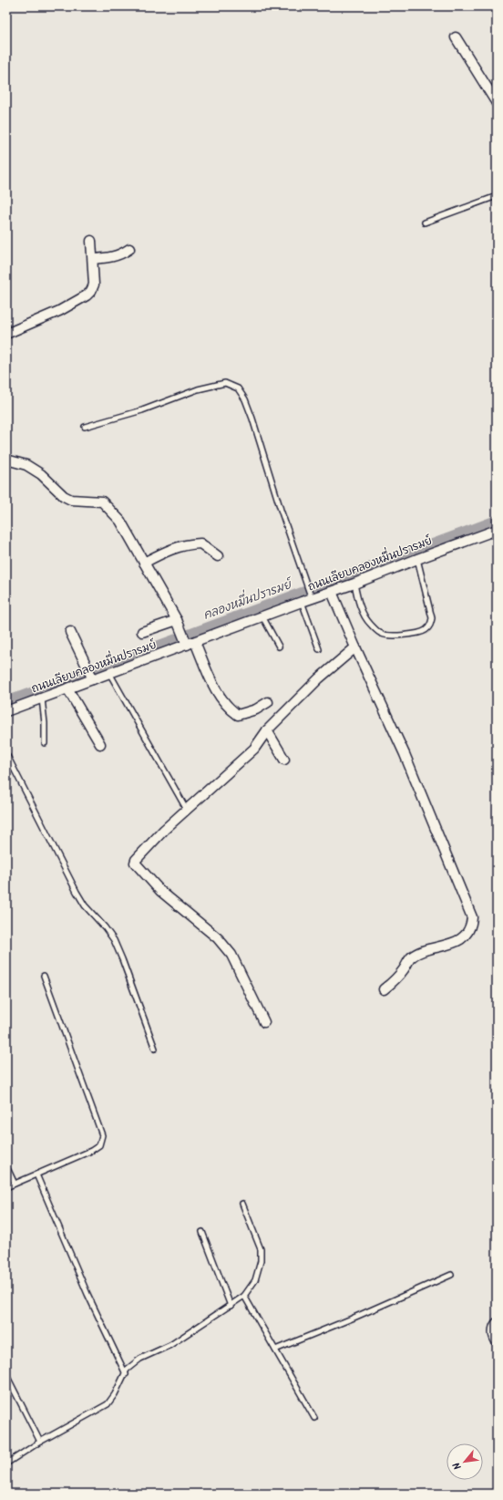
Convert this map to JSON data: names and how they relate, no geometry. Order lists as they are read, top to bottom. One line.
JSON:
{"streets":{"street":["ถนนเลียบคลองหมื่นปรารมย์"]},"water":["คลองหมื่นปรารมย์"],"north":"bottom left"}
